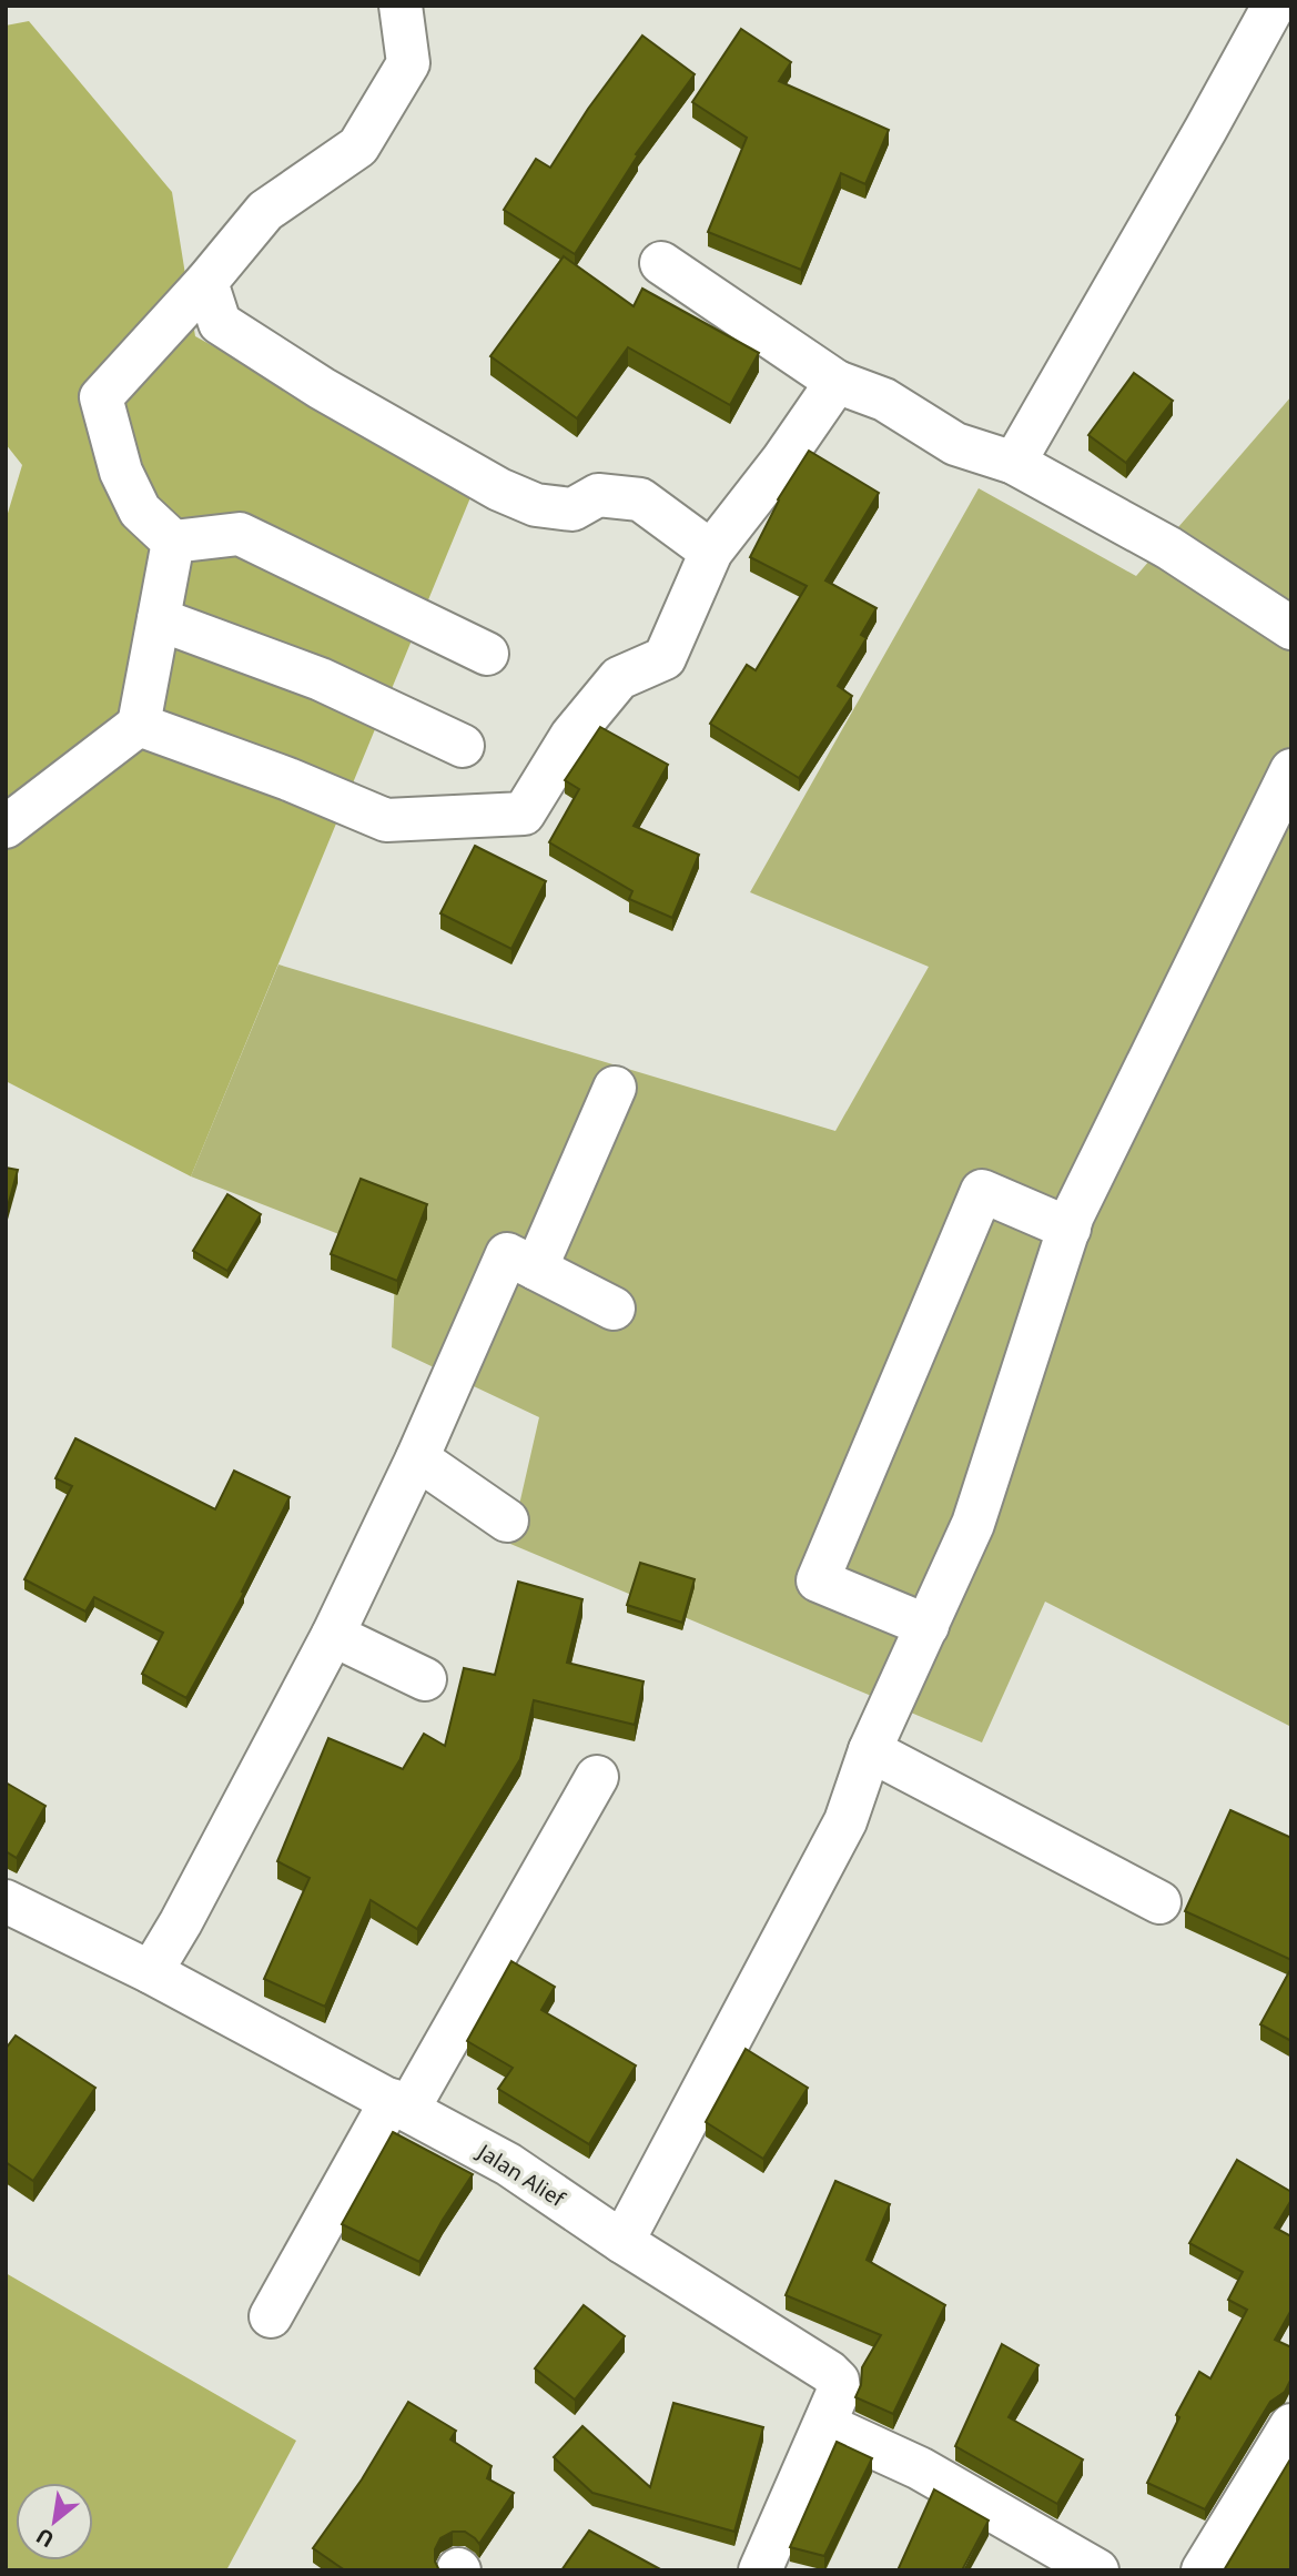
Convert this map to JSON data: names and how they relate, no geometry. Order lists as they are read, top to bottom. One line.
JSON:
{"streets":{"street":["Jalan Alief"]},"north":"bottom left"}
